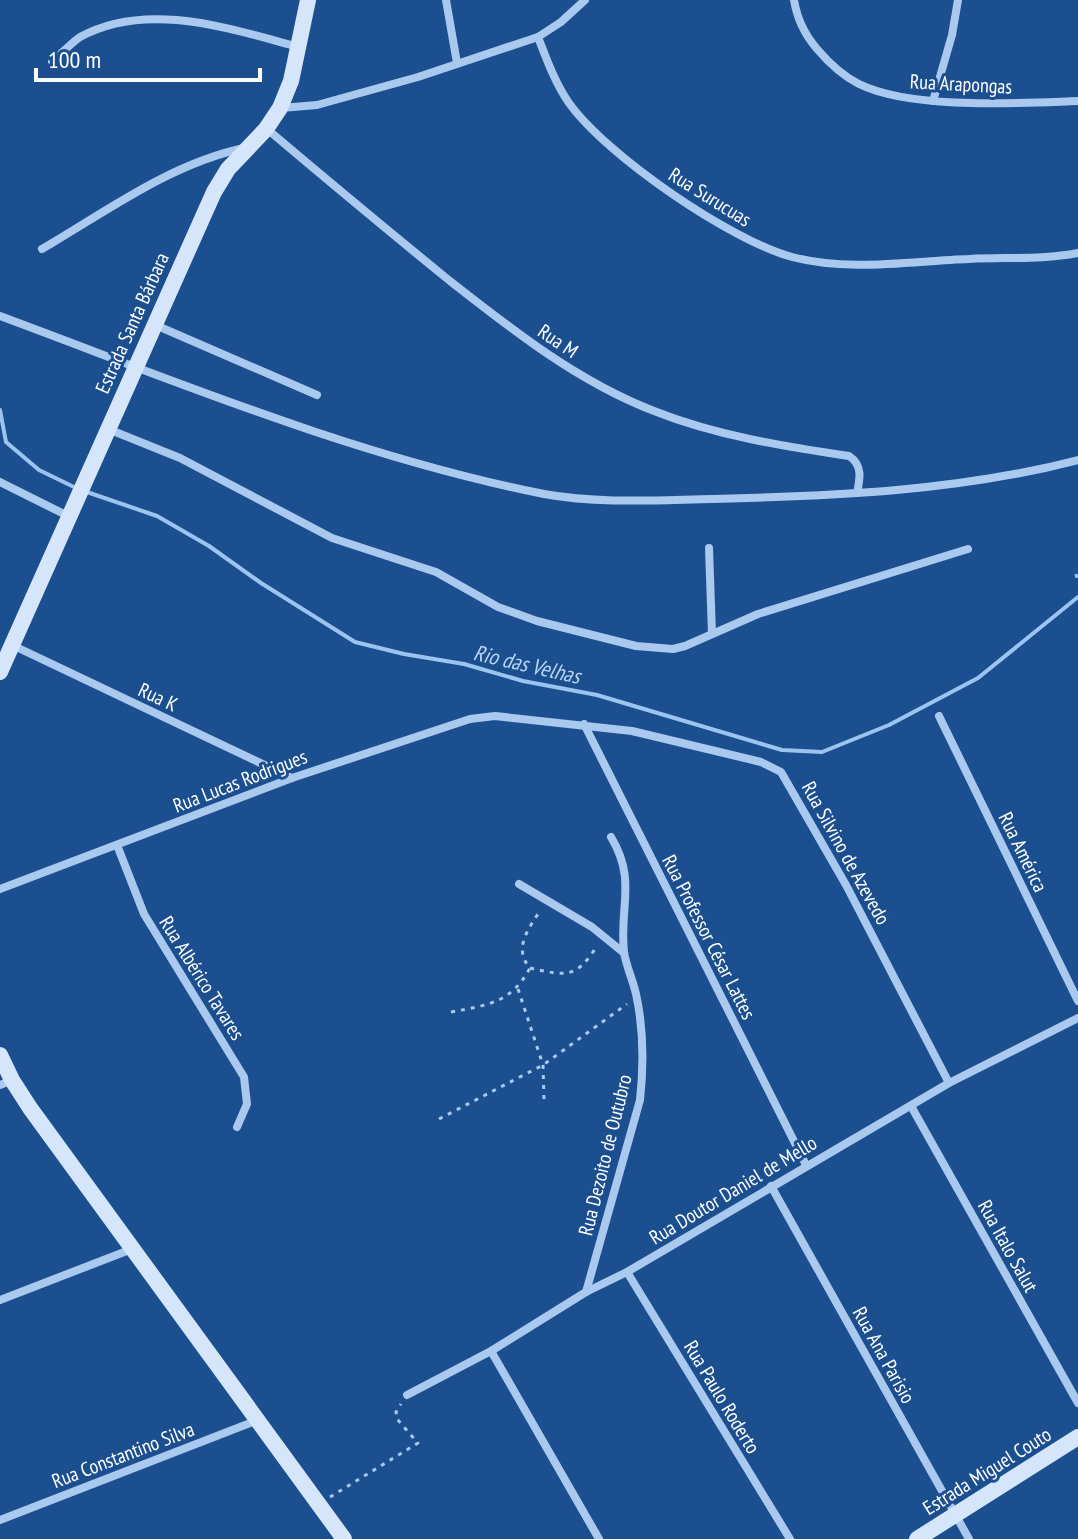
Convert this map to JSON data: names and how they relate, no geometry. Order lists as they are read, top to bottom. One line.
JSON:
{"streets":{"street":["Rua Arapongas","Rua Surucuas","Estrada Santa Bárbara","Rua M","Rua K","Rua Lucas Rodrigues","Rua América","Rua Silvino de Azevedo","Rua Professor César Lattes","Rua Albérico Tavares","Rua Dezoito de Outubro","Rua Doutor Daniel de Mello","Rua Italo Salut","Rua Ana Parisio","Rua Paulo Roderto","Rua Constantino Silva","Estrada Miguel Couto"]},"crossings":[["Estrada Santa Bárbara","Rua M"],["Estrada Santa Bárbara","Rua K"],["Rua K","Rua Lucas Rodrigues"],["Rua Lucas Rodrigues","Rua Silvino de Azevedo"],["Rua Lucas Rodrigues","Rua Albérico Tavares"],["Rua Silvino de Azevedo","Rua Professor César Lattes"],["Rua Silvino de Azevedo","Rua Doutor Daniel de Mello"],["Rua Professor César Lattes","Rua Doutor Daniel de Mello"],["Rua Dezoito de Outubro","Rua Doutor Daniel de Mello"],["Rua Doutor Daniel de Mello","Rua Italo Salut"],["Rua Doutor Daniel de Mello","Rua Ana Parisio"],["Rua Doutor Daniel de Mello","Rua Paulo Roderto"],["Rua Ana Parisio","Estrada Miguel Couto"]],"water":["Rio das Velhas"],"scale_bar":"100 m"}
